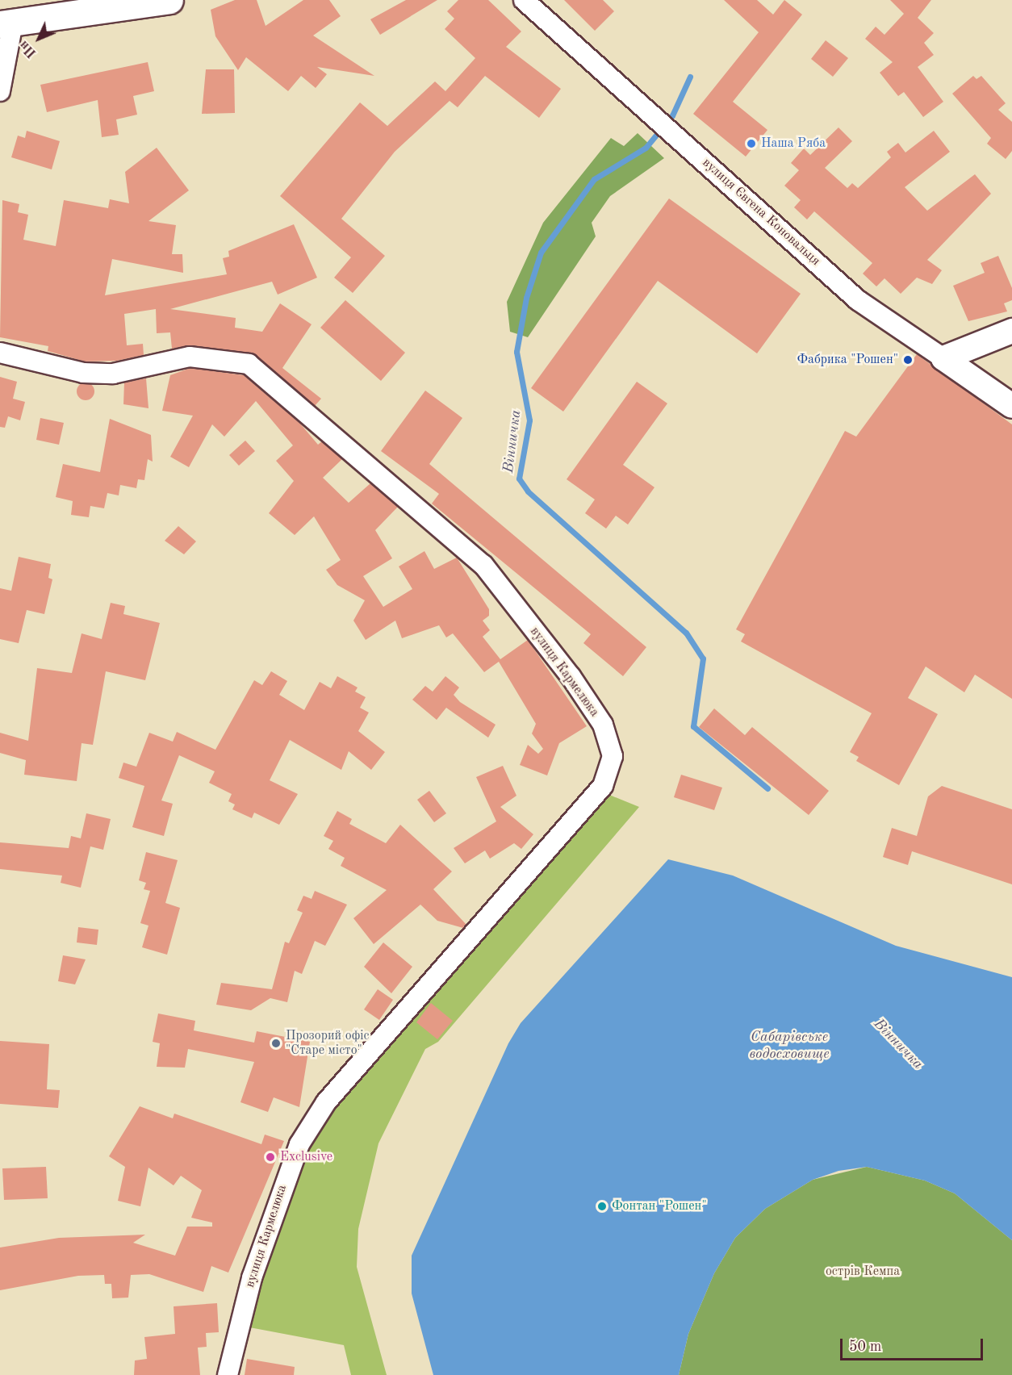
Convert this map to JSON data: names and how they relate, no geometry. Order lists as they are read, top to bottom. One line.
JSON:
{"streets":{"street":["вулиця Євгена Коновальця","вулиця Кармелюка"]},"water":["Вінничка","Сабарівське водосховище"],"parks":["острів Кемпа"],"places":["Наша Ряба","Фабрика \"Рошен\"","Прозорий офіс \"Старе місто\"","Exclusive","Фонтан \"Рошен\""],"scale_bar":"50 m","north":"bottom left"}
